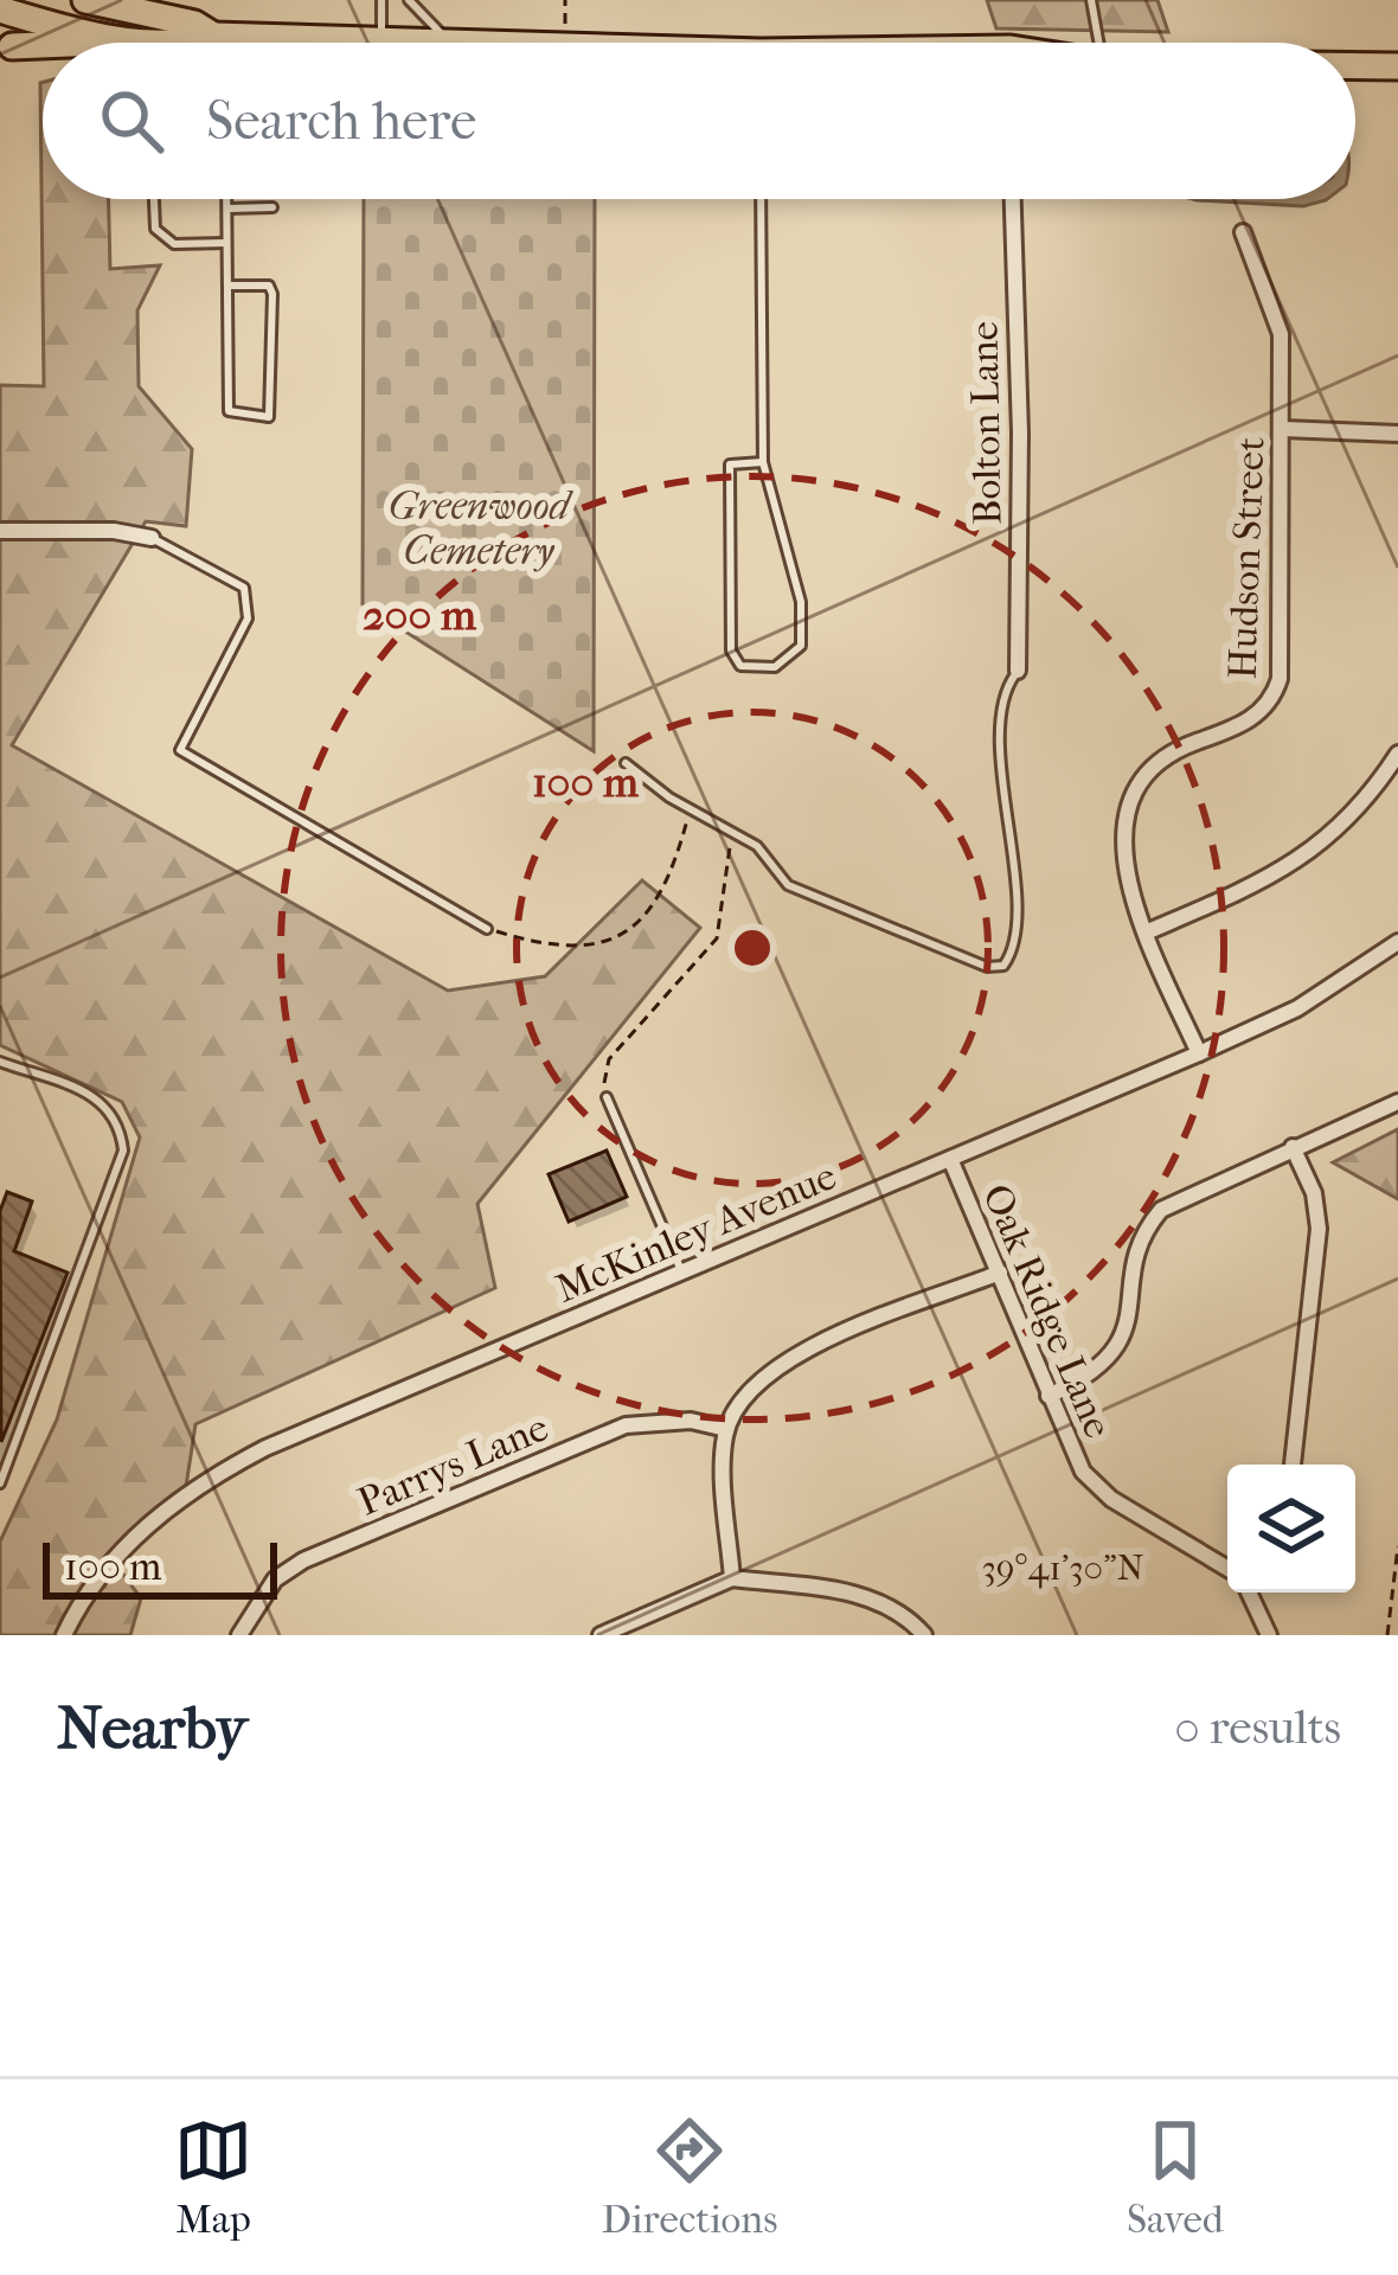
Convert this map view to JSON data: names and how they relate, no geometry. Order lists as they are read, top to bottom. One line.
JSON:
{"streets":{"street":["Bolton Lane","Hudson Street","McKinley Avenue","Oak Ridge Lane","Parrys Lane"]},"crossings":[["Hudson Street","McKinley Avenue"],["McKinley Avenue","Oak Ridge Lane"]],"parks":["Greenwood Cemetery"],"scale_bar":"100 m","page":{"search":"Search here","scale":"100 m","heading":["Nearby","0 results"],"nav":["Map","Directions","Saved"]},"coordinates":["39°41'30\"N"],"rings":["200 m","100 m"]}
